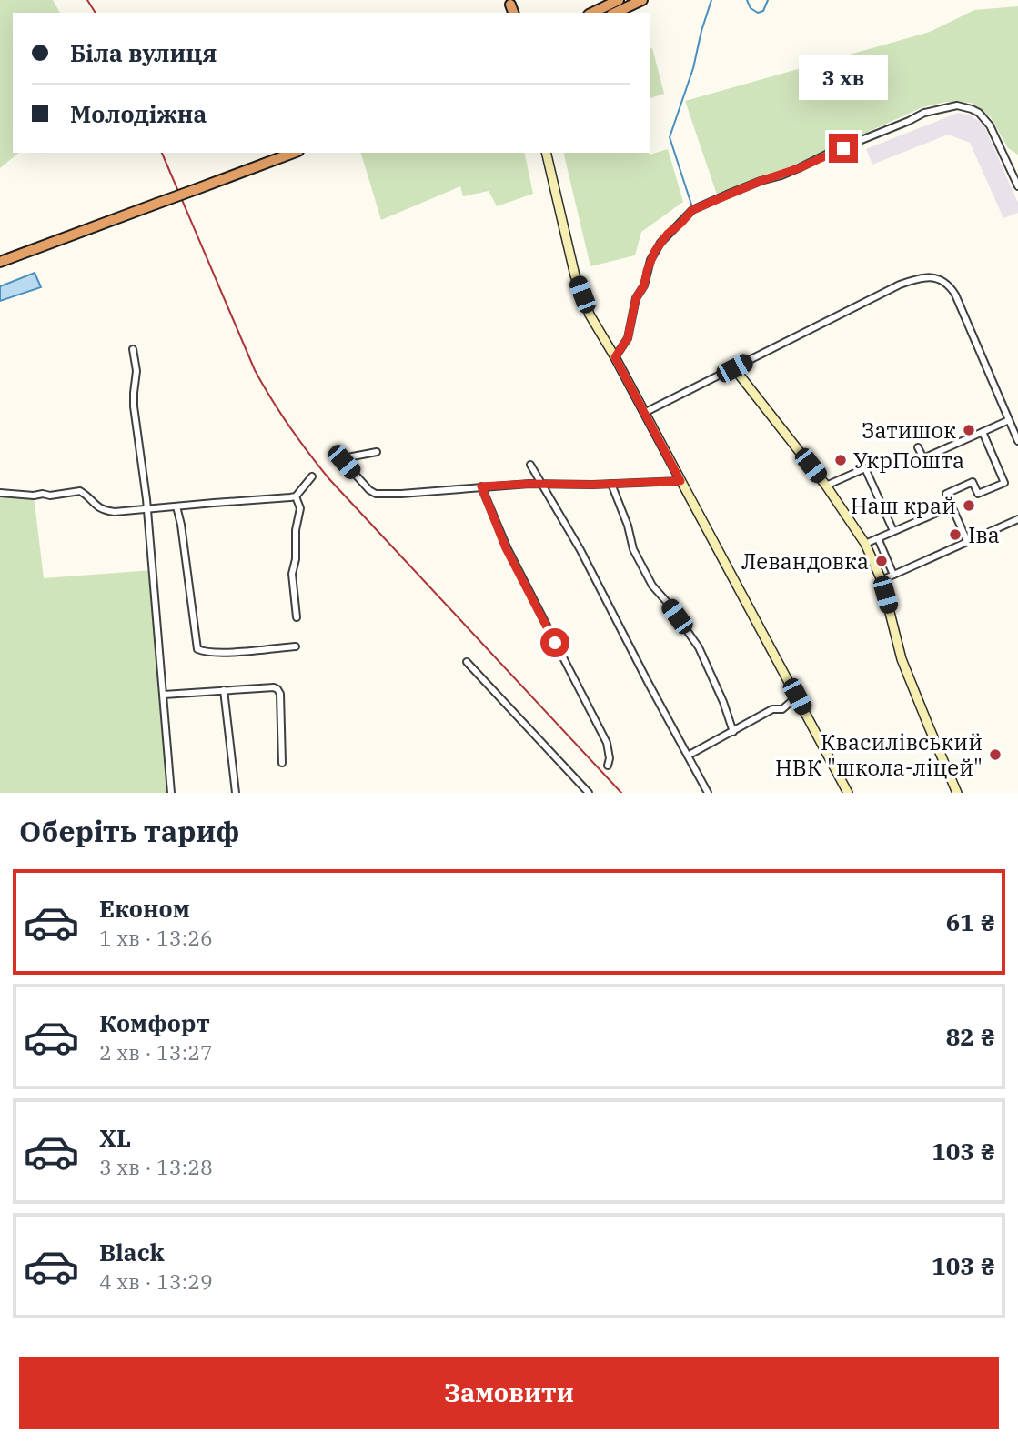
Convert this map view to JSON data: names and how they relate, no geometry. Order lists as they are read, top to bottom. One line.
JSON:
{"places":["Затишок","УкрПошта","Наш край","Іва","Левандовка","Квасилівський НВК \"школа-ліцей\""],"page":{"banner":["Біла вулиця","Молодіжна"],"bubble":"3 хв","heading":"Оберіть тариф","list":[{"name":"Економ","note":"1 хв · 13:26","value":"61 ₴"},{"name":"Комфорт","note":"2 хв · 13:27","value":"82 ₴"},{"name":"XL","note":"3 хв · 13:28","value":"103 ₴"},{"name":"Black","note":"4 хв · 13:29","value":"103 ₴"}],"buttons":"Замовити"}}
